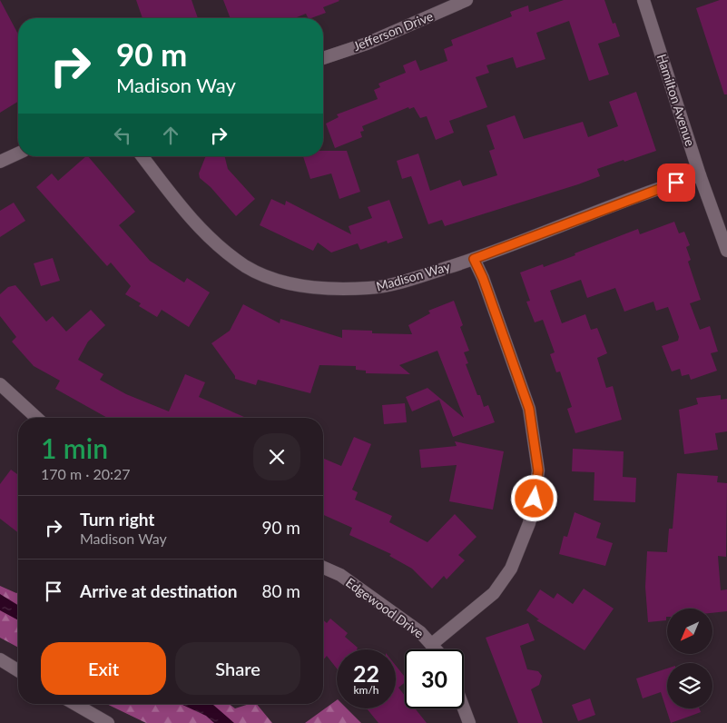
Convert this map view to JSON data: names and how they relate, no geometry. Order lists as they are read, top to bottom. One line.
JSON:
{"streets":{"street":["Jefferson Drive","Hamilton Avenue","Madison Way","Edgewood Drive"]},"crossings":[["Hamilton Avenue","Madison Way"]],"north":"bottom left","page":{"turn":["90 m","Madison Way"],"heading":["1 min","170 m · 20:27"],"list":[{"name":"Turn right","note":"Madison Way","value":"90 m"},{"name":"Arrive at destination","value":"80 m"}],"buttons":["Exit","Share"],"speed":"22 km/h","limit":"30"}}
